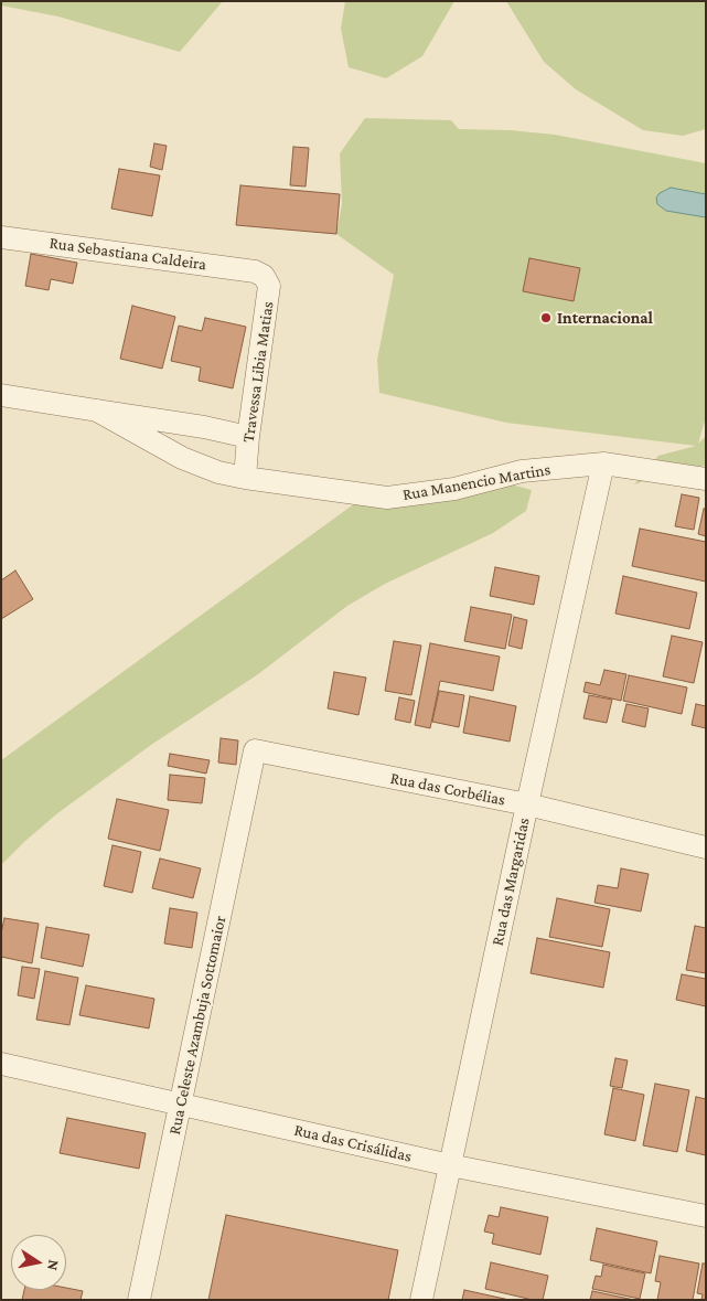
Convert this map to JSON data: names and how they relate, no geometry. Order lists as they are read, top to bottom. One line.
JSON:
{"streets":{"street":["Rua Sebastiana Caldeira","Travessa Libia Matias","Rua Manencio Martins","Rua das Corbélias","Rua das Margaridas","Rua Celeste Azambuja Sottomaior","Rua das Crisálidas"]},"crossings":[["Rua Sebastiana Caldeira","Travessa Libia Matias"],["Travessa Libia Matias","Rua Manencio Martins"],["Rua Manencio Martins","Rua das Margaridas"],["Rua das Corbélias","Rua das Margaridas"],["Rua das Corbélias","Rua Celeste Azambuja Sottomaior"],["Rua das Margaridas","Rua das Crisálidas"],["Rua Celeste Azambuja Sottomaior","Rua das Crisálidas"]],"places":["Internacional"],"north":"right"}
